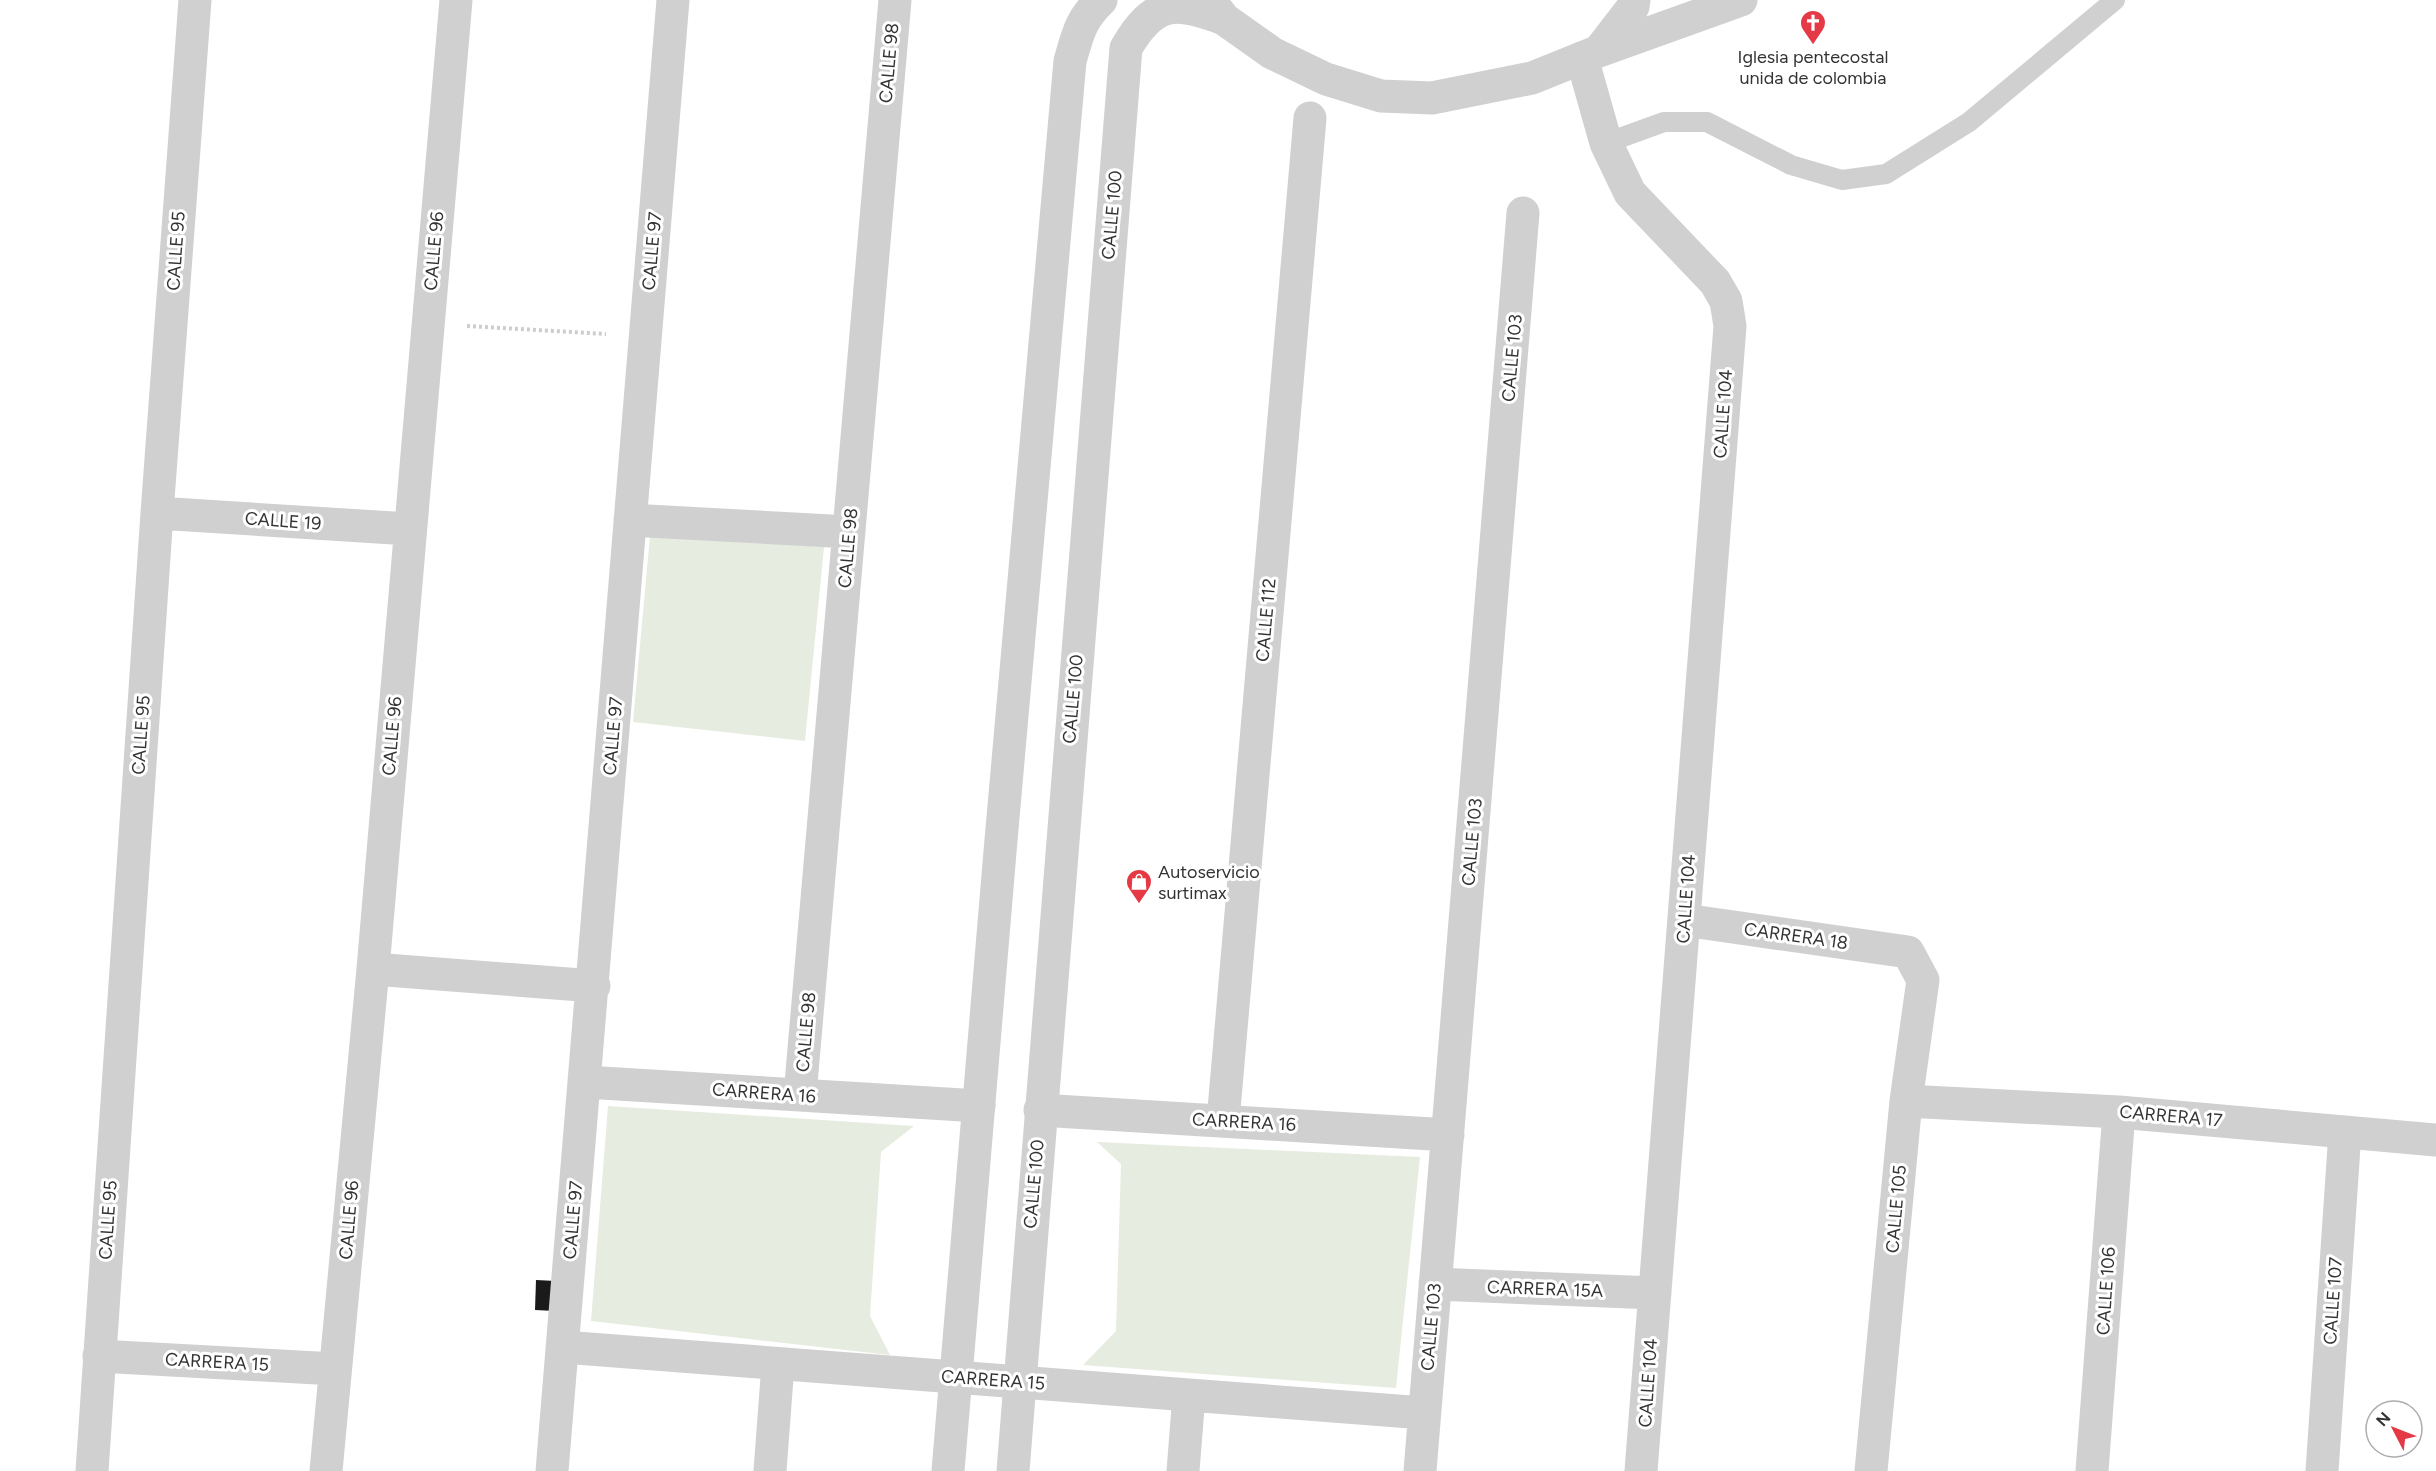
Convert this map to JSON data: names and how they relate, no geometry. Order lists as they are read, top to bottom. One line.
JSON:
{"streets":{"street":["CALLE 98","CALLE 100","CALLE 95","CALLE 96","CALLE 97","CALLE 103","CALLE 104","CALLE 19","CALLE 112","CARRERA 18","CARRERA 16","CARRERA 17","CALLE 105","CARRERA 15A","CALLE 106","CALLE 107","CARRERA 15"]},"crossings":[["CALLE 98","CARRERA 16"],["CALLE 100","CALLE 104"],["CALLE 100","CARRERA 16"],["CALLE 100","CARRERA 15"],["CALLE 95","CALLE 19"],["CALLE 95","CARRERA 15"],["CALLE 96","CALLE 19"],["CALLE 96","CARRERA 15"],["CALLE 97","CARRERA 16"],["CALLE 97","CARRERA 15"],["CALLE 103","CARRERA 16"],["CALLE 103","CARRERA 15A"],["CALLE 103","CARRERA 15"],["CALLE 104","CARRERA 18"],["CALLE 104","CARRERA 15A"],["CALLE 112","CARRERA 16"],["CARRERA 18","CALLE 105"],["CARRERA 17","CALLE 105"],["CARRERA 17","CALLE 106"],["CARRERA 17","CALLE 107"]],"places":{"church":["Iglesia pentecostal unida de colombia"],"shop":["Autoservicio surtimax"]},"north":"top left"}
